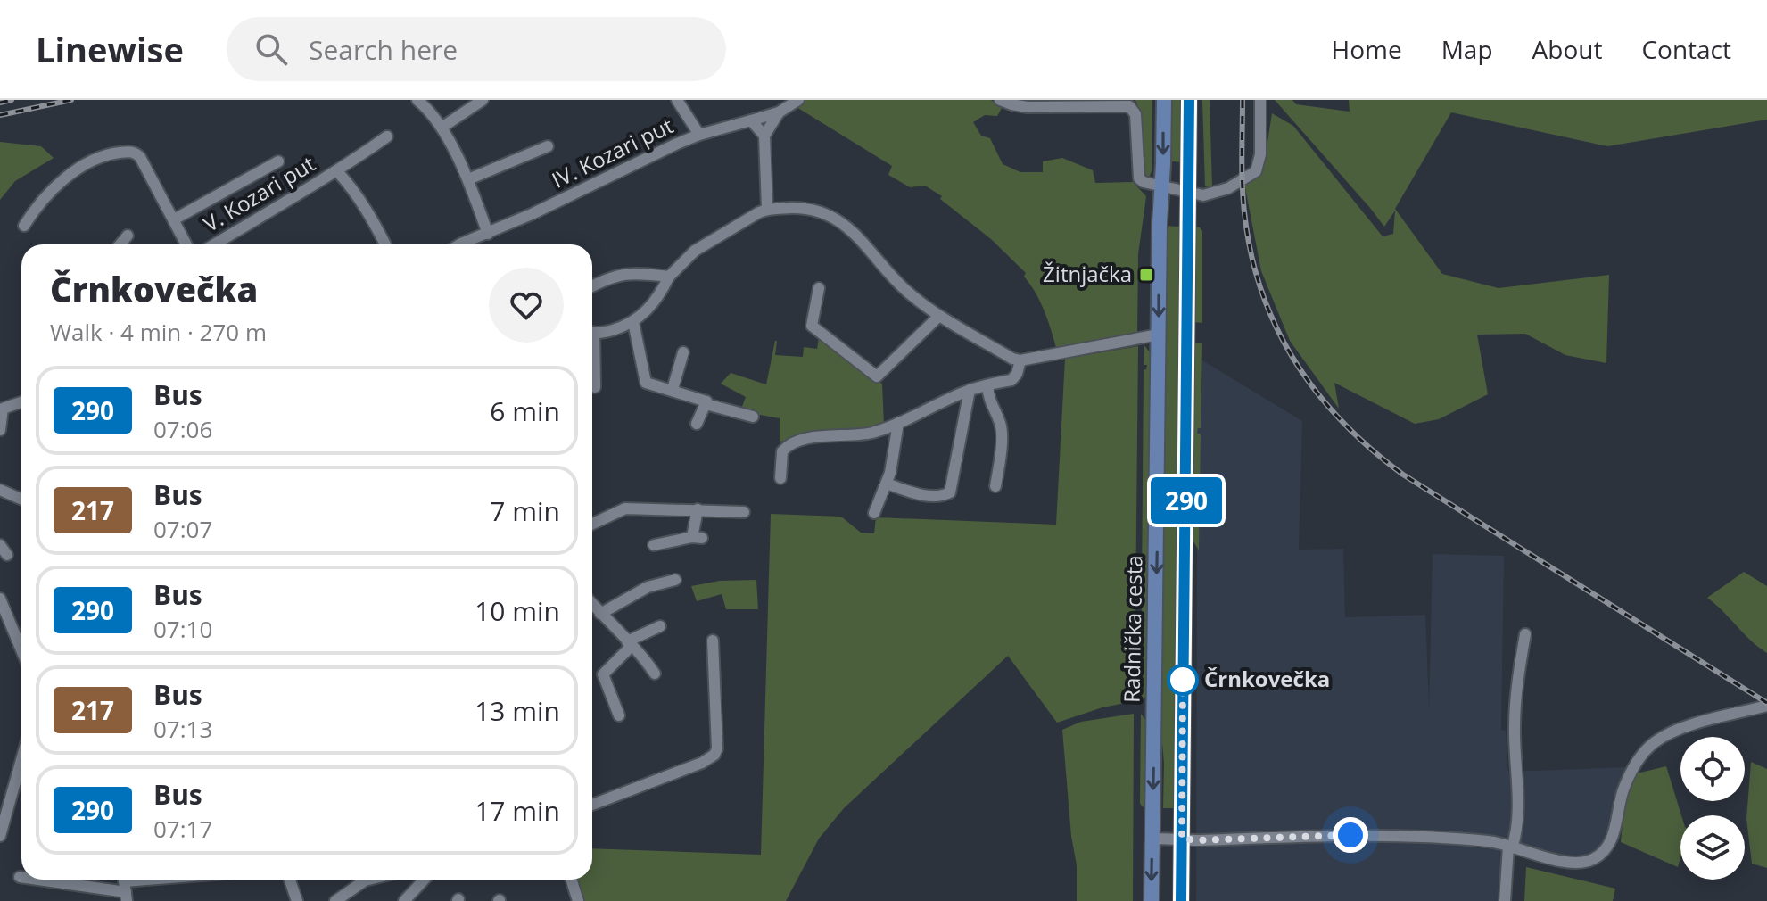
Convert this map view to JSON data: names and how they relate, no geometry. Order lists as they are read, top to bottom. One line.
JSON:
{"streets":{"main road":["Radnička cesta"],"street":["IV. Kozari put","V. Kozari put"]},"places":{"transit":["Žitnjačka"],"other":["Črnkovečka"]},"lines":["bus line 290"],"page":{"header":"Linewise","search":"Search here","nav":["Home","Map","About","Contact"],"on_map":"290","heading":["Črnkovečka","Walk · 4 min · 270 m"],"list":[{"mark":"290","name":"Bus","note":"07:06","value":"6 min"},{"mark":"217","name":"Bus","note":"07:07","value":"7 min"},{"mark":"290","name":"Bus","note":"07:10","value":"10 min"},{"mark":"217","name":"Bus","note":"07:13","value":"13 min"},{"mark":"290","name":"Bus","note":"07:17","value":"17 min"}]}}
